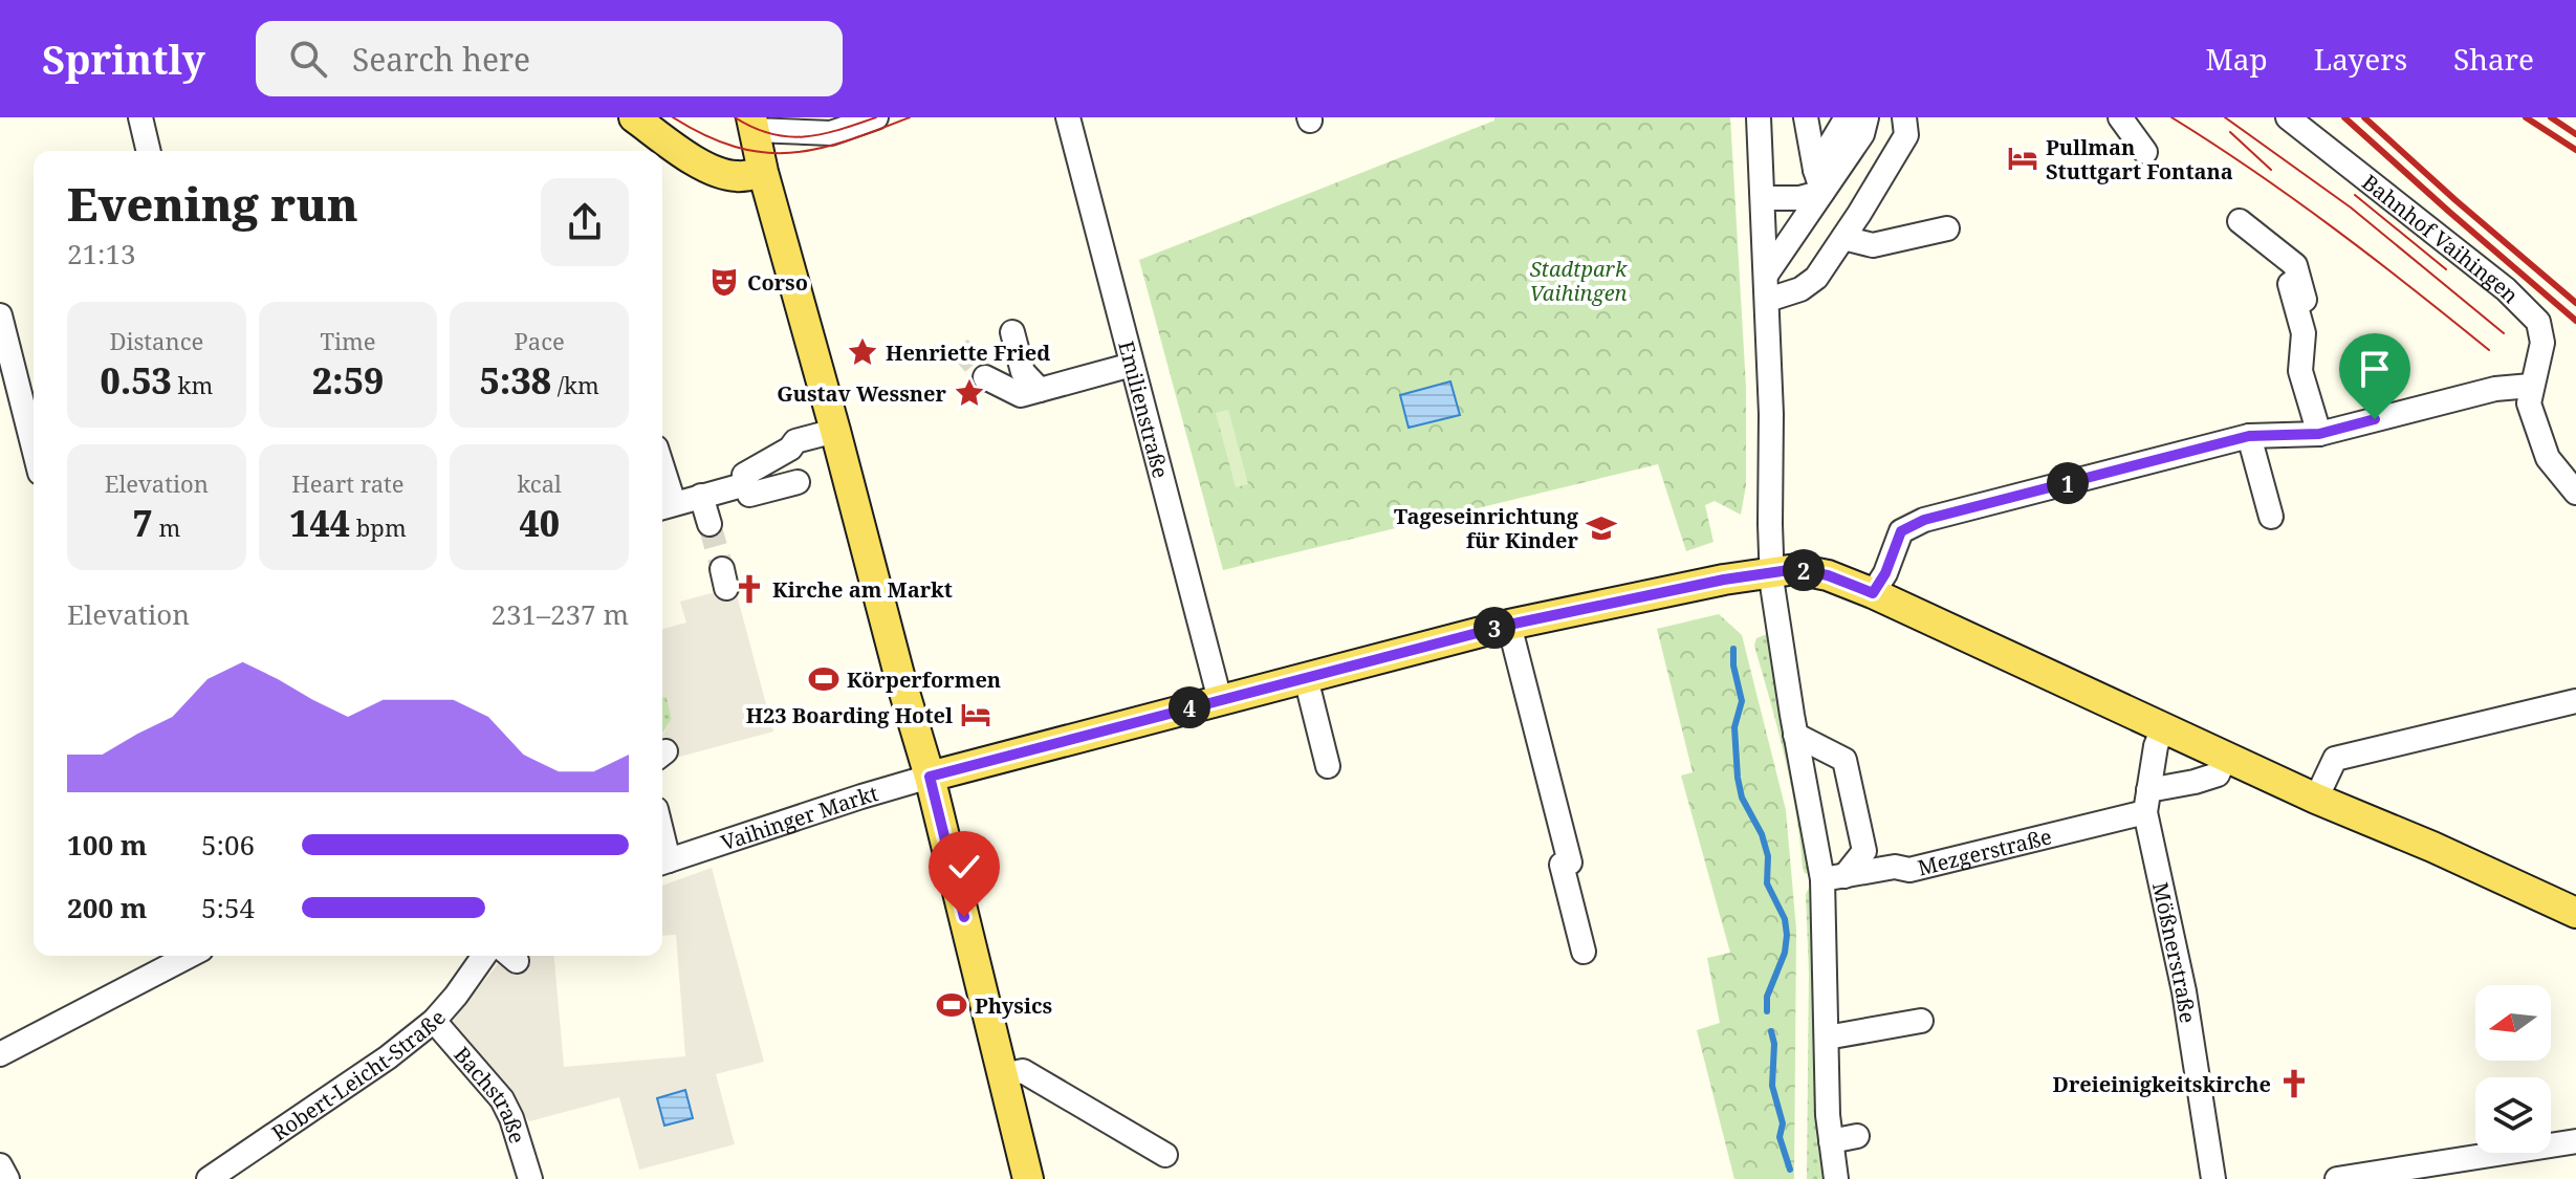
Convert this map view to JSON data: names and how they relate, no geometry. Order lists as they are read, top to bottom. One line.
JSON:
{"streets":{"street":["Bahnhof Vaihingen","Emilienstraße","Vaihinger Markt","Mezgerstraße","Mößnerstraße","Robert-Leicht-Straße","Bachstraße"]},"crossings":[["Mezgerstraße","Mößnerstraße"],["Robert-Leicht-Straße","Bachstraße"]],"parks":["Stadtpark Vaihingen"],"places":{"hotel":["Pullman Stuttgart Fontana","H23 Boarding Hotel"],"theatre":["Corso"],"place":["Henriette Fried","Gustav Wessner"],"school or university":["Tageseinrichtung für Kinder"],"church":["Kirche am Markt","Dreieinigkeitskirche"],"sports":["Körperformen","Physics"]},"north":"left","page":{"header":"Sprintly","search":"Search here","nav":["Map","Layers","Share"],"heading":["Evening run","21:13"],"stats":[["Distance","0.53 km"],["Time","2:59"],["Pace","5:38 /km"],["Elevation","7 m"],["Heart rate","144 bpm"],["kcal","40"]],"pins":["1","2","3","4"],"chart":["Elevation","231–237 m"],"list":[{"name":"100 m","note":"5:06"},{"name":"200 m","note":"5:54"}]}}
